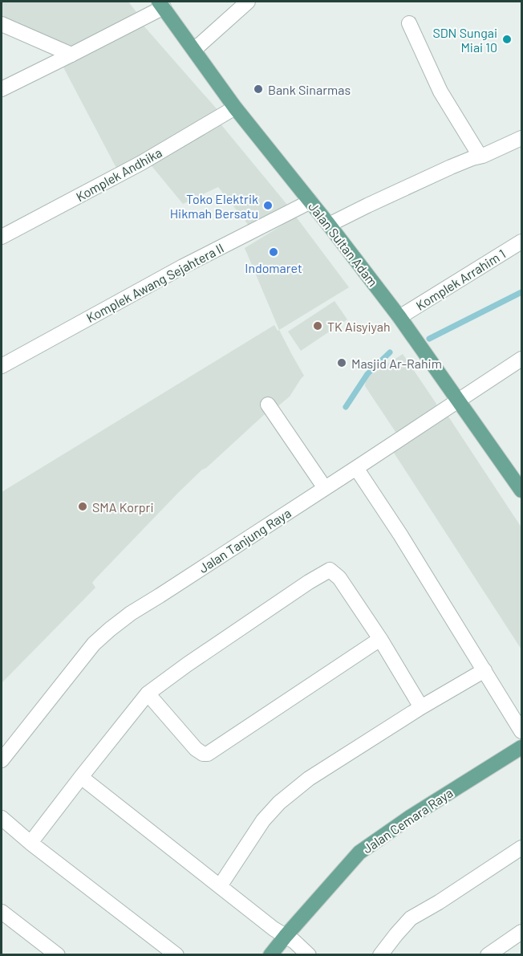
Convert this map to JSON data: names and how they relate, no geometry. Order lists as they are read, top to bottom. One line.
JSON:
{"streets":{"main road":["Jalan Sultan Adam","Jalan Cemara Raya"],"street":["Komplek Andhika","Komplek Arrahim 1","Komplek Awang Sejahtera II","Jalan Tanjung Raya"]},"crossings":[["Komplek Andhika","Jalan Sultan Adam"],["Jalan Sultan Adam","Komplek Arrahim 1"],["Jalan Sultan Adam","Komplek Awang Sejahtera II"],["Jalan Sultan Adam","Jalan Tanjung Raya"]],"places":["SDN Sungai Miai 10","Bank Sinarmas","Toko Elektrik Hikmah Bersatu","Indomaret","TK Aisyiyah","Masjid Ar-Rahim","SMA Korpri"]}
